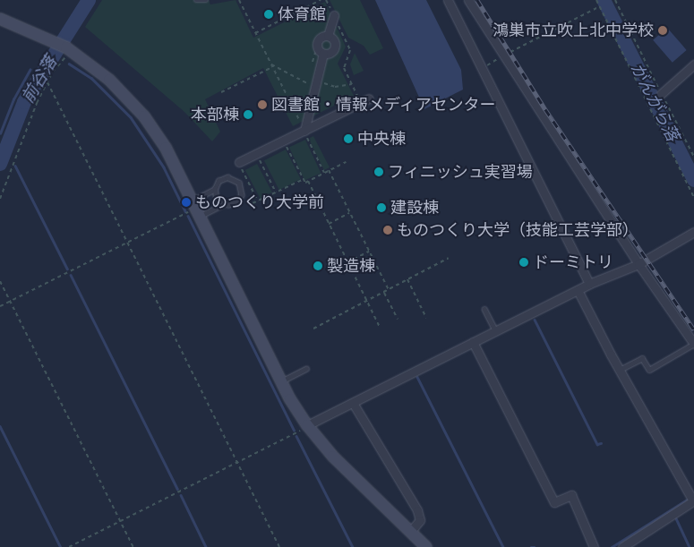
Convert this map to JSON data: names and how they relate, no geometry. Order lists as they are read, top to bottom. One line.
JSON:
{"water":["前谷落","がんがら落"],"places":["体育館","鴻巣市立吹上北中学校","図書館・情報メディアセンター","本部棟","中央棟","フィニッシュ実習場","ものつくり大学前","建設棟","ものつくり大学（技能工芸学部）","ドーミトリ","製造棟"]}
